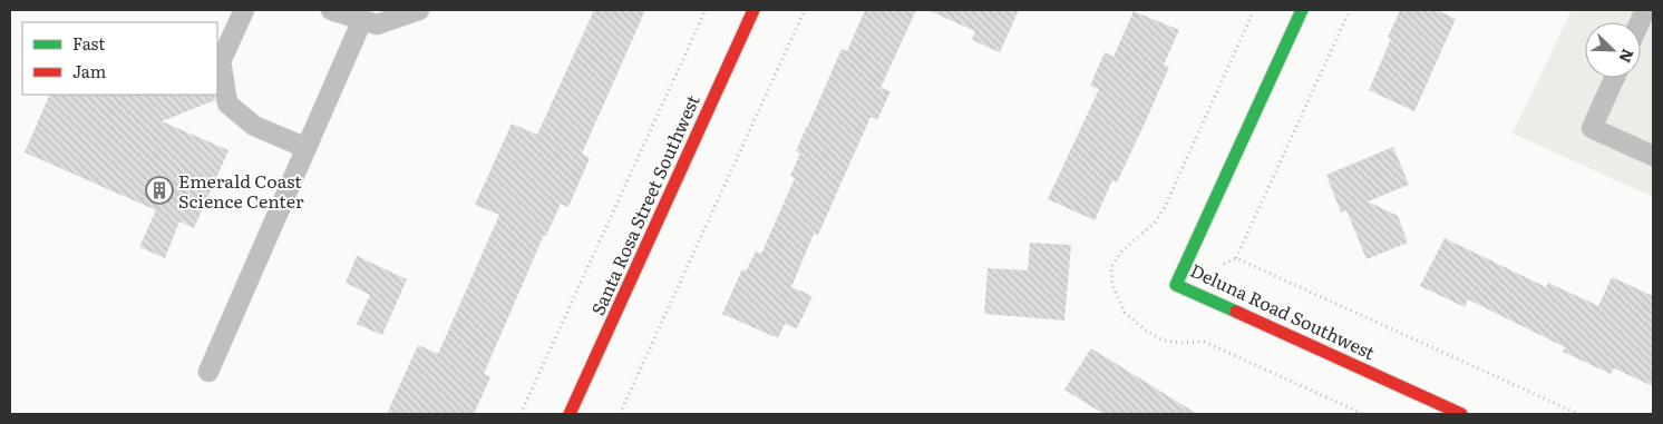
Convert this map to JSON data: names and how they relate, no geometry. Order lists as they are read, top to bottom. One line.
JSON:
{"streets":{"street":["Santa Rosa Street Southwest","Deluna Road Southwest"]},"places":{"building":["Emerald Coast Science Center"]},"legend":["Fast","Jam"],"north":"bottom right"}
